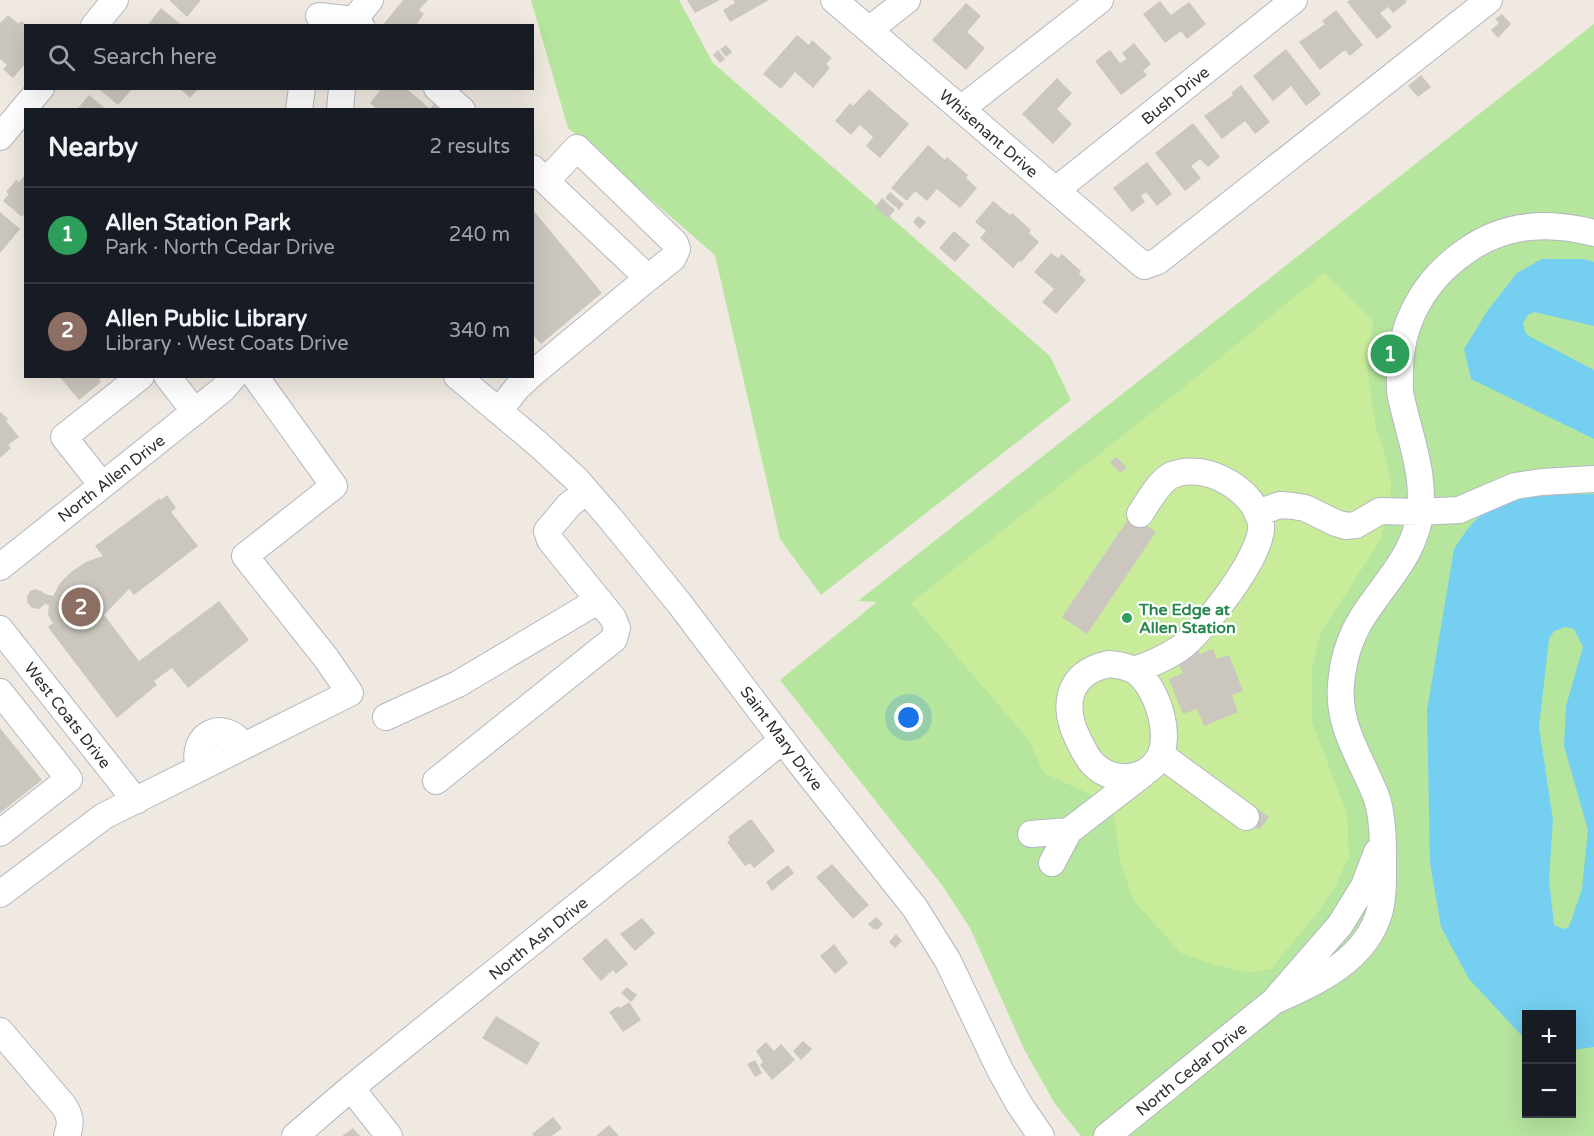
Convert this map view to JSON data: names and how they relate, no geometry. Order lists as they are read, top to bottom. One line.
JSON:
{"streets":{"street":["Bush Drive","Whisenant Drive","North Allen Drive","West Coats Drive","Saint Mary Drive","North Ash Drive","North Cedar Drive"]},"crossings":[["Bush Drive","Whisenant Drive"],["Saint Mary Drive","North Ash Drive"]],"places":["The Edge at Allen Station"],"page":{"search":"Search here","heading":["Nearby","2 results"],"list":[{"mark":"1","name":"Allen Station Park","note":"Park · North Cedar Drive","value":"240 m"},{"mark":"2","name":"Allen Public Library","note":"Library · West Coats Drive","value":"340 m"}],"pins":["1","2"],"map_buttons":["+","−"]}}
